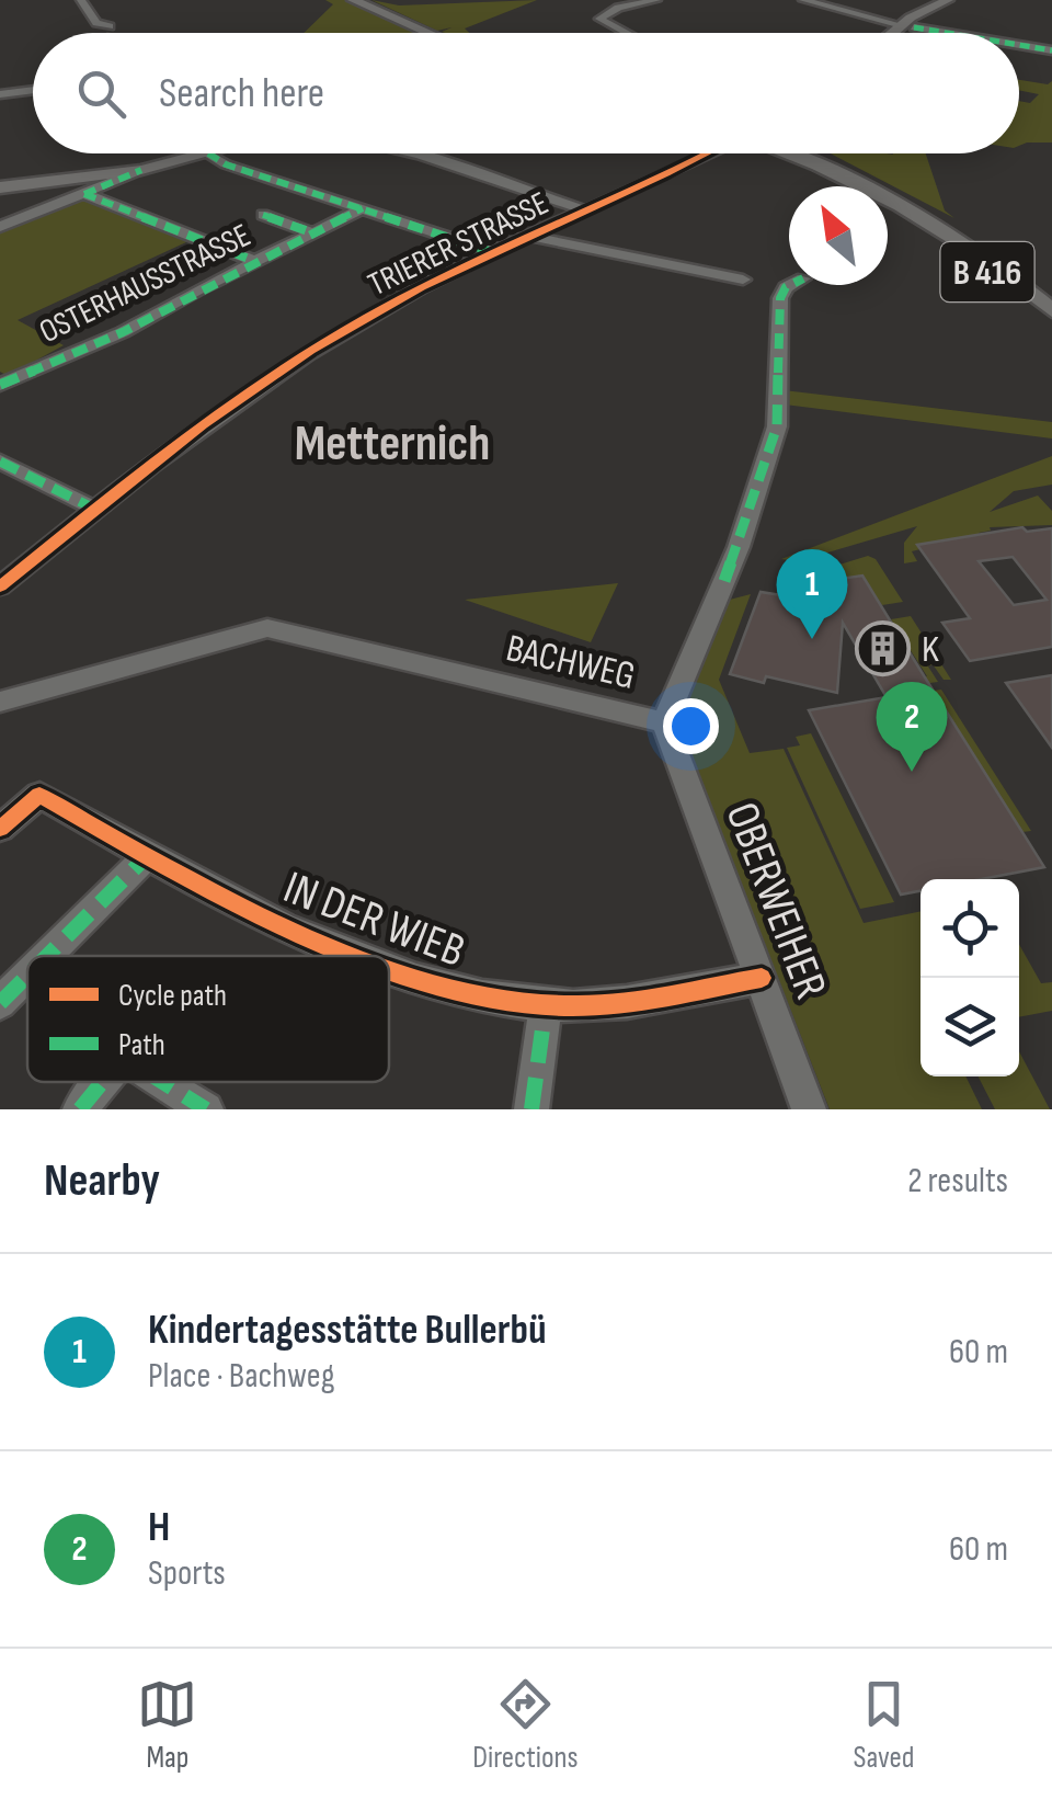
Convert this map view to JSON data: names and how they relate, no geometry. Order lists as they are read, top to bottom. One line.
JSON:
{"streets":{"main road":["B 416"],"street":["TRIERER STRASSE","OSTERHAUSSTRASSE","BACHWEG","OBERWEIHER","IN DER WIEB"]},"crossings":[["BACHWEG","OBERWEIHER"],["OBERWEIHER","IN DER WIEB"]],"districts":["Metternich"],"places":{"building":["K"]},"legend":["Cycle path","Path"],"north":"top left","page":{"search":"Search here","pins":["1","2"],"heading":["Nearby","2 results"],"list":[{"mark":"1","name":"Kindertagesstätte Bullerbü","note":"Place · Bachweg","value":"60 m"},{"mark":"2","name":"H","note":"Sports","value":"60 m"}],"nav":["Map","Directions","Saved"]}}
